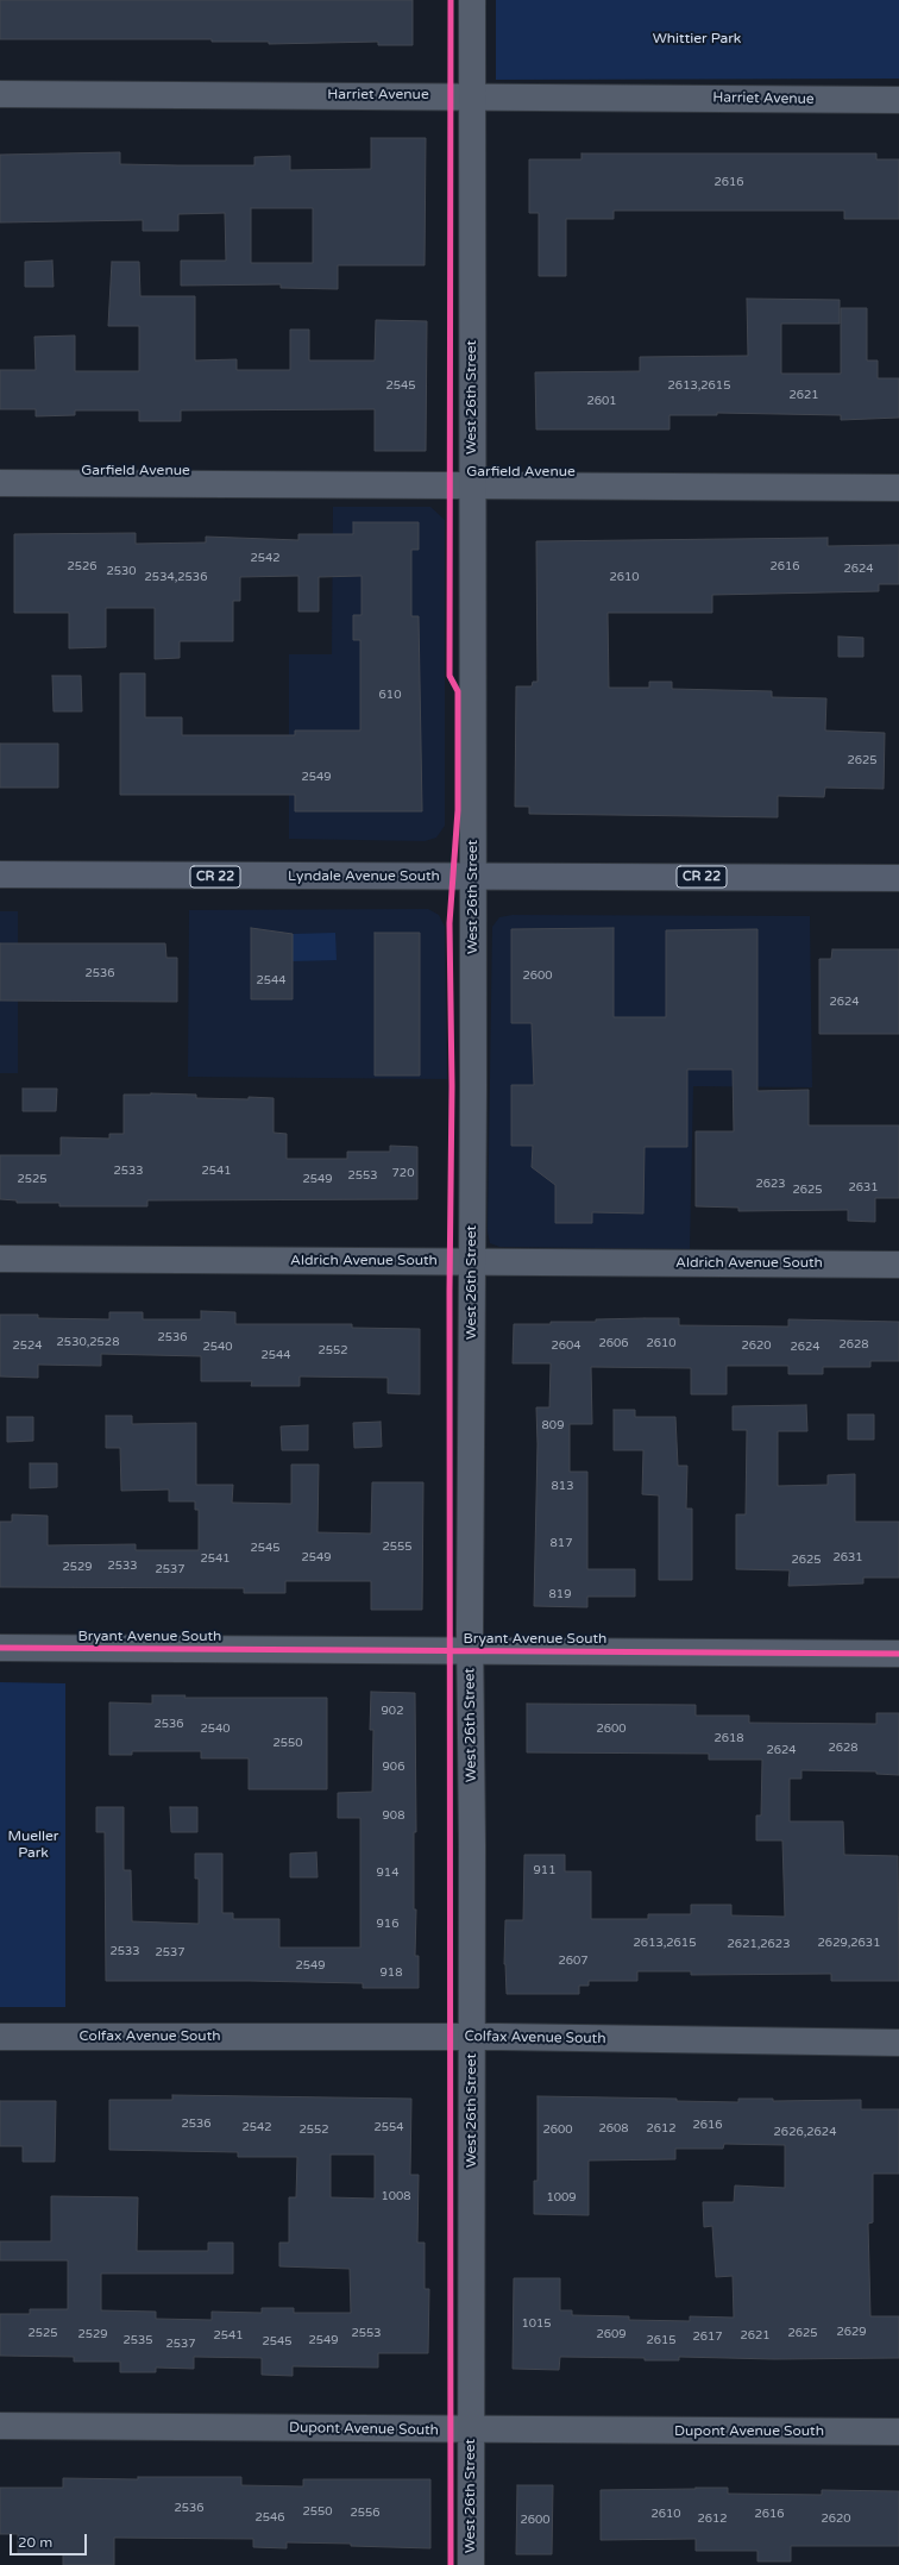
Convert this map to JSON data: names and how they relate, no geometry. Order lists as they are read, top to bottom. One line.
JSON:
{"streets":{"main road":["CR 22","Lyndale Avenue South"],"street":["Harriet Avenue","West 26th Street","Garfield Avenue","Aldrich Avenue South","Bryant Avenue South","Colfax Avenue South","Dupont Avenue South"]},"crossings":[["Harriet Avenue","West 26th Street"],["West 26th Street","Garfield Avenue"],["West 26th Street","Lyndale Avenue South"],["West 26th Street","Aldrich Avenue South"],["West 26th Street","Bryant Avenue South"],["West 26th Street","Colfax Avenue South"],["West 26th Street","Dupont Avenue South"]],"parks":["Whittier Park","Mueller Park"],"house_numbers":["2616","2545","2613,2615","2621","2601","2542","2526","2616","2624","2530","2534,2536","2610","610","2625","2549","2536","2600","2544","2624","2533","2541","720","2553","2525","2549","2623","2631","2625","2536","2530,2528","2606","2610","2628","2524","2604","2620","2540","2624","2552","2544","809","813","817","2555","2545","2549","2631","2541","2625","2533","2529","2537","819","902","2536","2540","2600","2618","2550","2628","2624","906","908","911","914","916","2613,2615","2629,2631","2621,2623","2533","2537","2607","2549","918","2536","2616","2542","2554","2608","2612","2552","2600","2626,2624","1008","1009","1015","2629","2525","2553","2625","2529","2609","2541","2621","2617","2535","2549","2615","2545","2537","2536","2550","2556","2610","2616","2546","2612","2620","2600"],"scale_bar":"20 m"}
